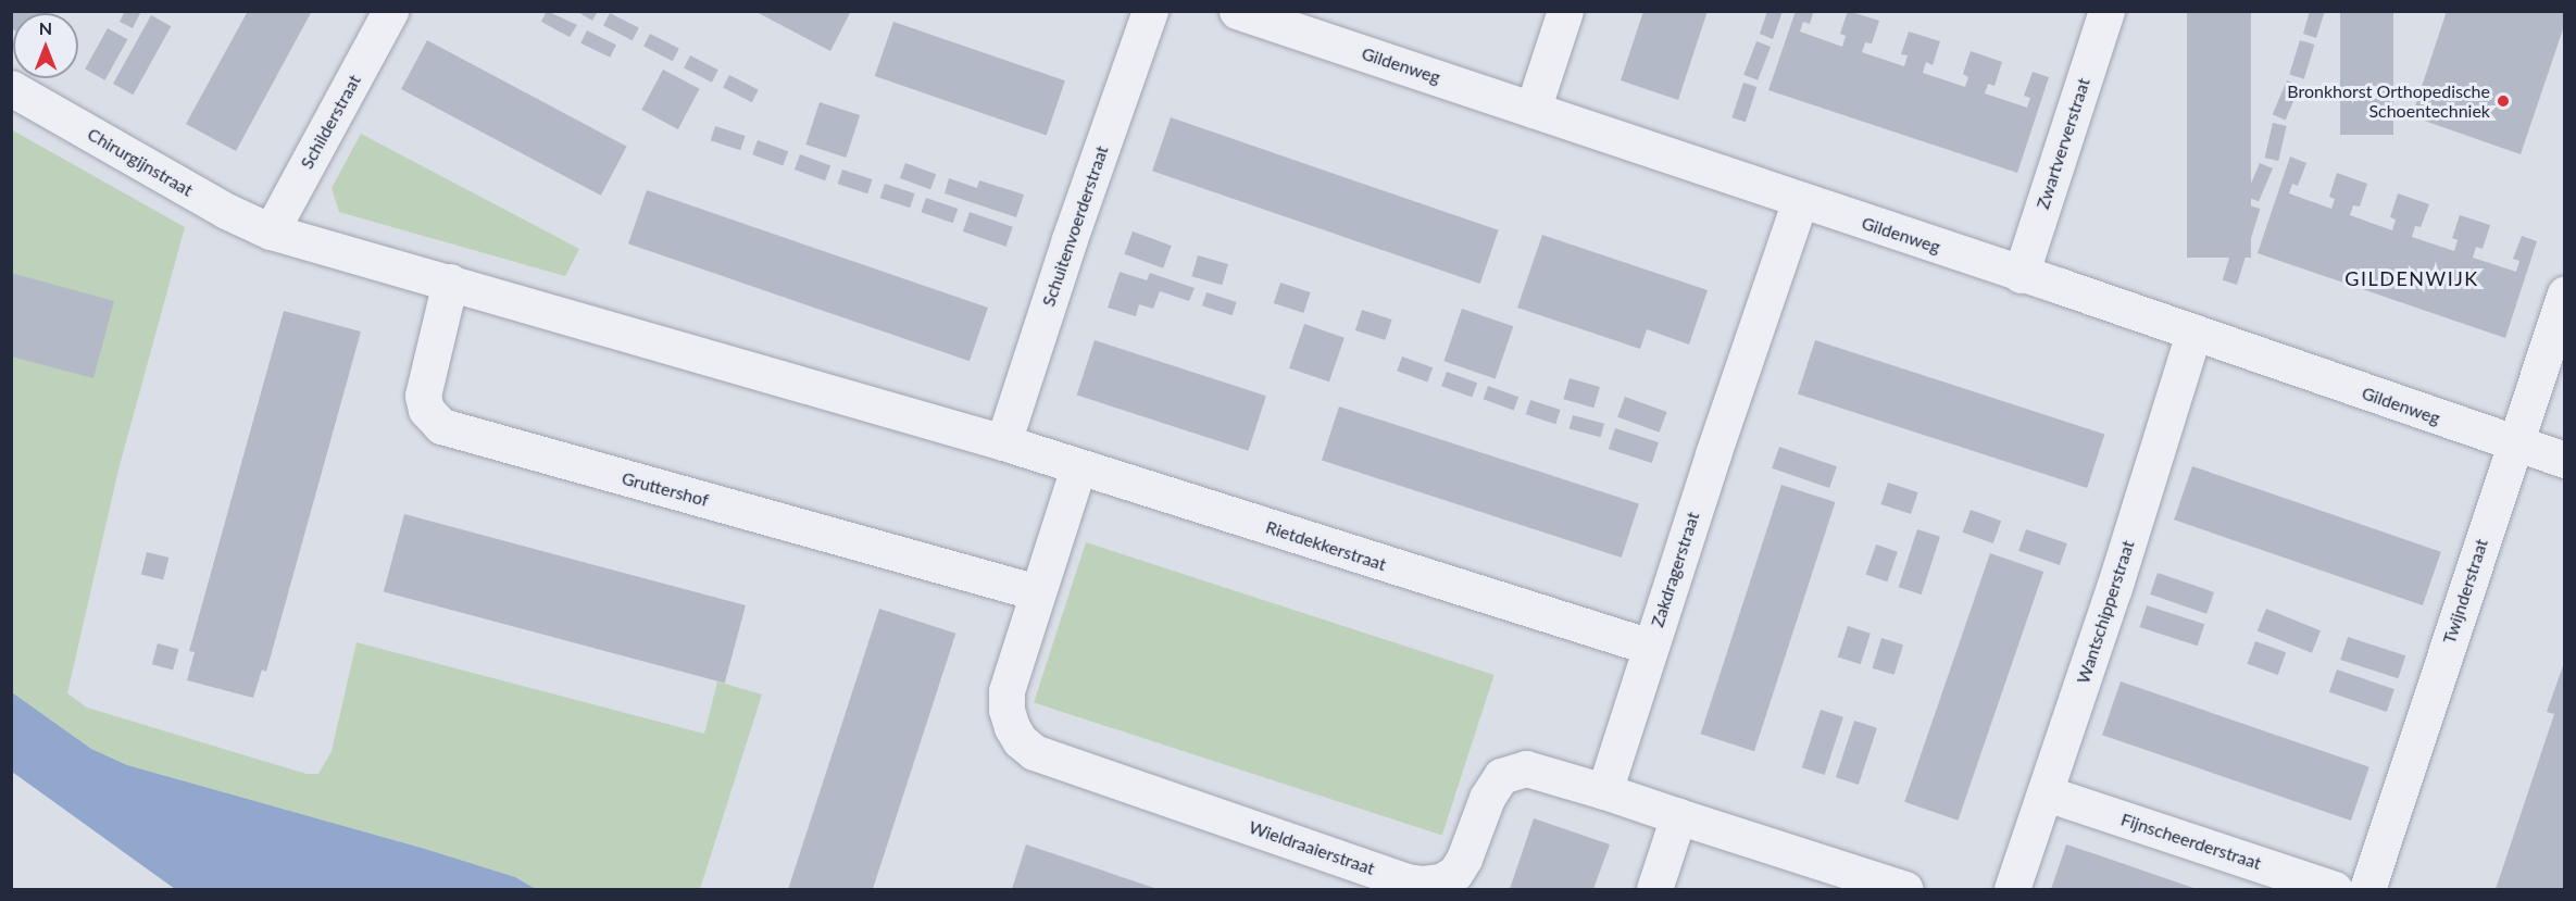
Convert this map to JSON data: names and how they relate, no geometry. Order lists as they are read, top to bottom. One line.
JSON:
{"streets":{"street":["Gildenweg","Schilderstraat","Zwartververstraat","Chirurgijnstraat","Schuitenvoerderstraat","Gruttershof","Rietdekkerstraat","Zakdragerstraat","Twijnderstraat","Wantschipperstraat","Fijnscheerderstraat","Wieldraaierstraat"]},"crossings":[["Gildenweg","Zwartververstraat"],["Gildenweg","Zakdragerstraat"],["Gildenweg","Twijnderstraat"],["Gildenweg","Wantschipperstraat"],["Schilderstraat","Chirurgijnstraat"],["Schuitenvoerderstraat","Rietdekkerstraat"],["Gruttershof","Wieldraaierstraat"],["Rietdekkerstraat","Zakdragerstraat"],["Zakdragerstraat","Wieldraaierstraat"],["Wantschipperstraat","Fijnscheerderstraat"]],"districts":["GILDENWIJK"],"places":["Bronkhorst Orthopedische Schoentechniek"],"north":"top"}
